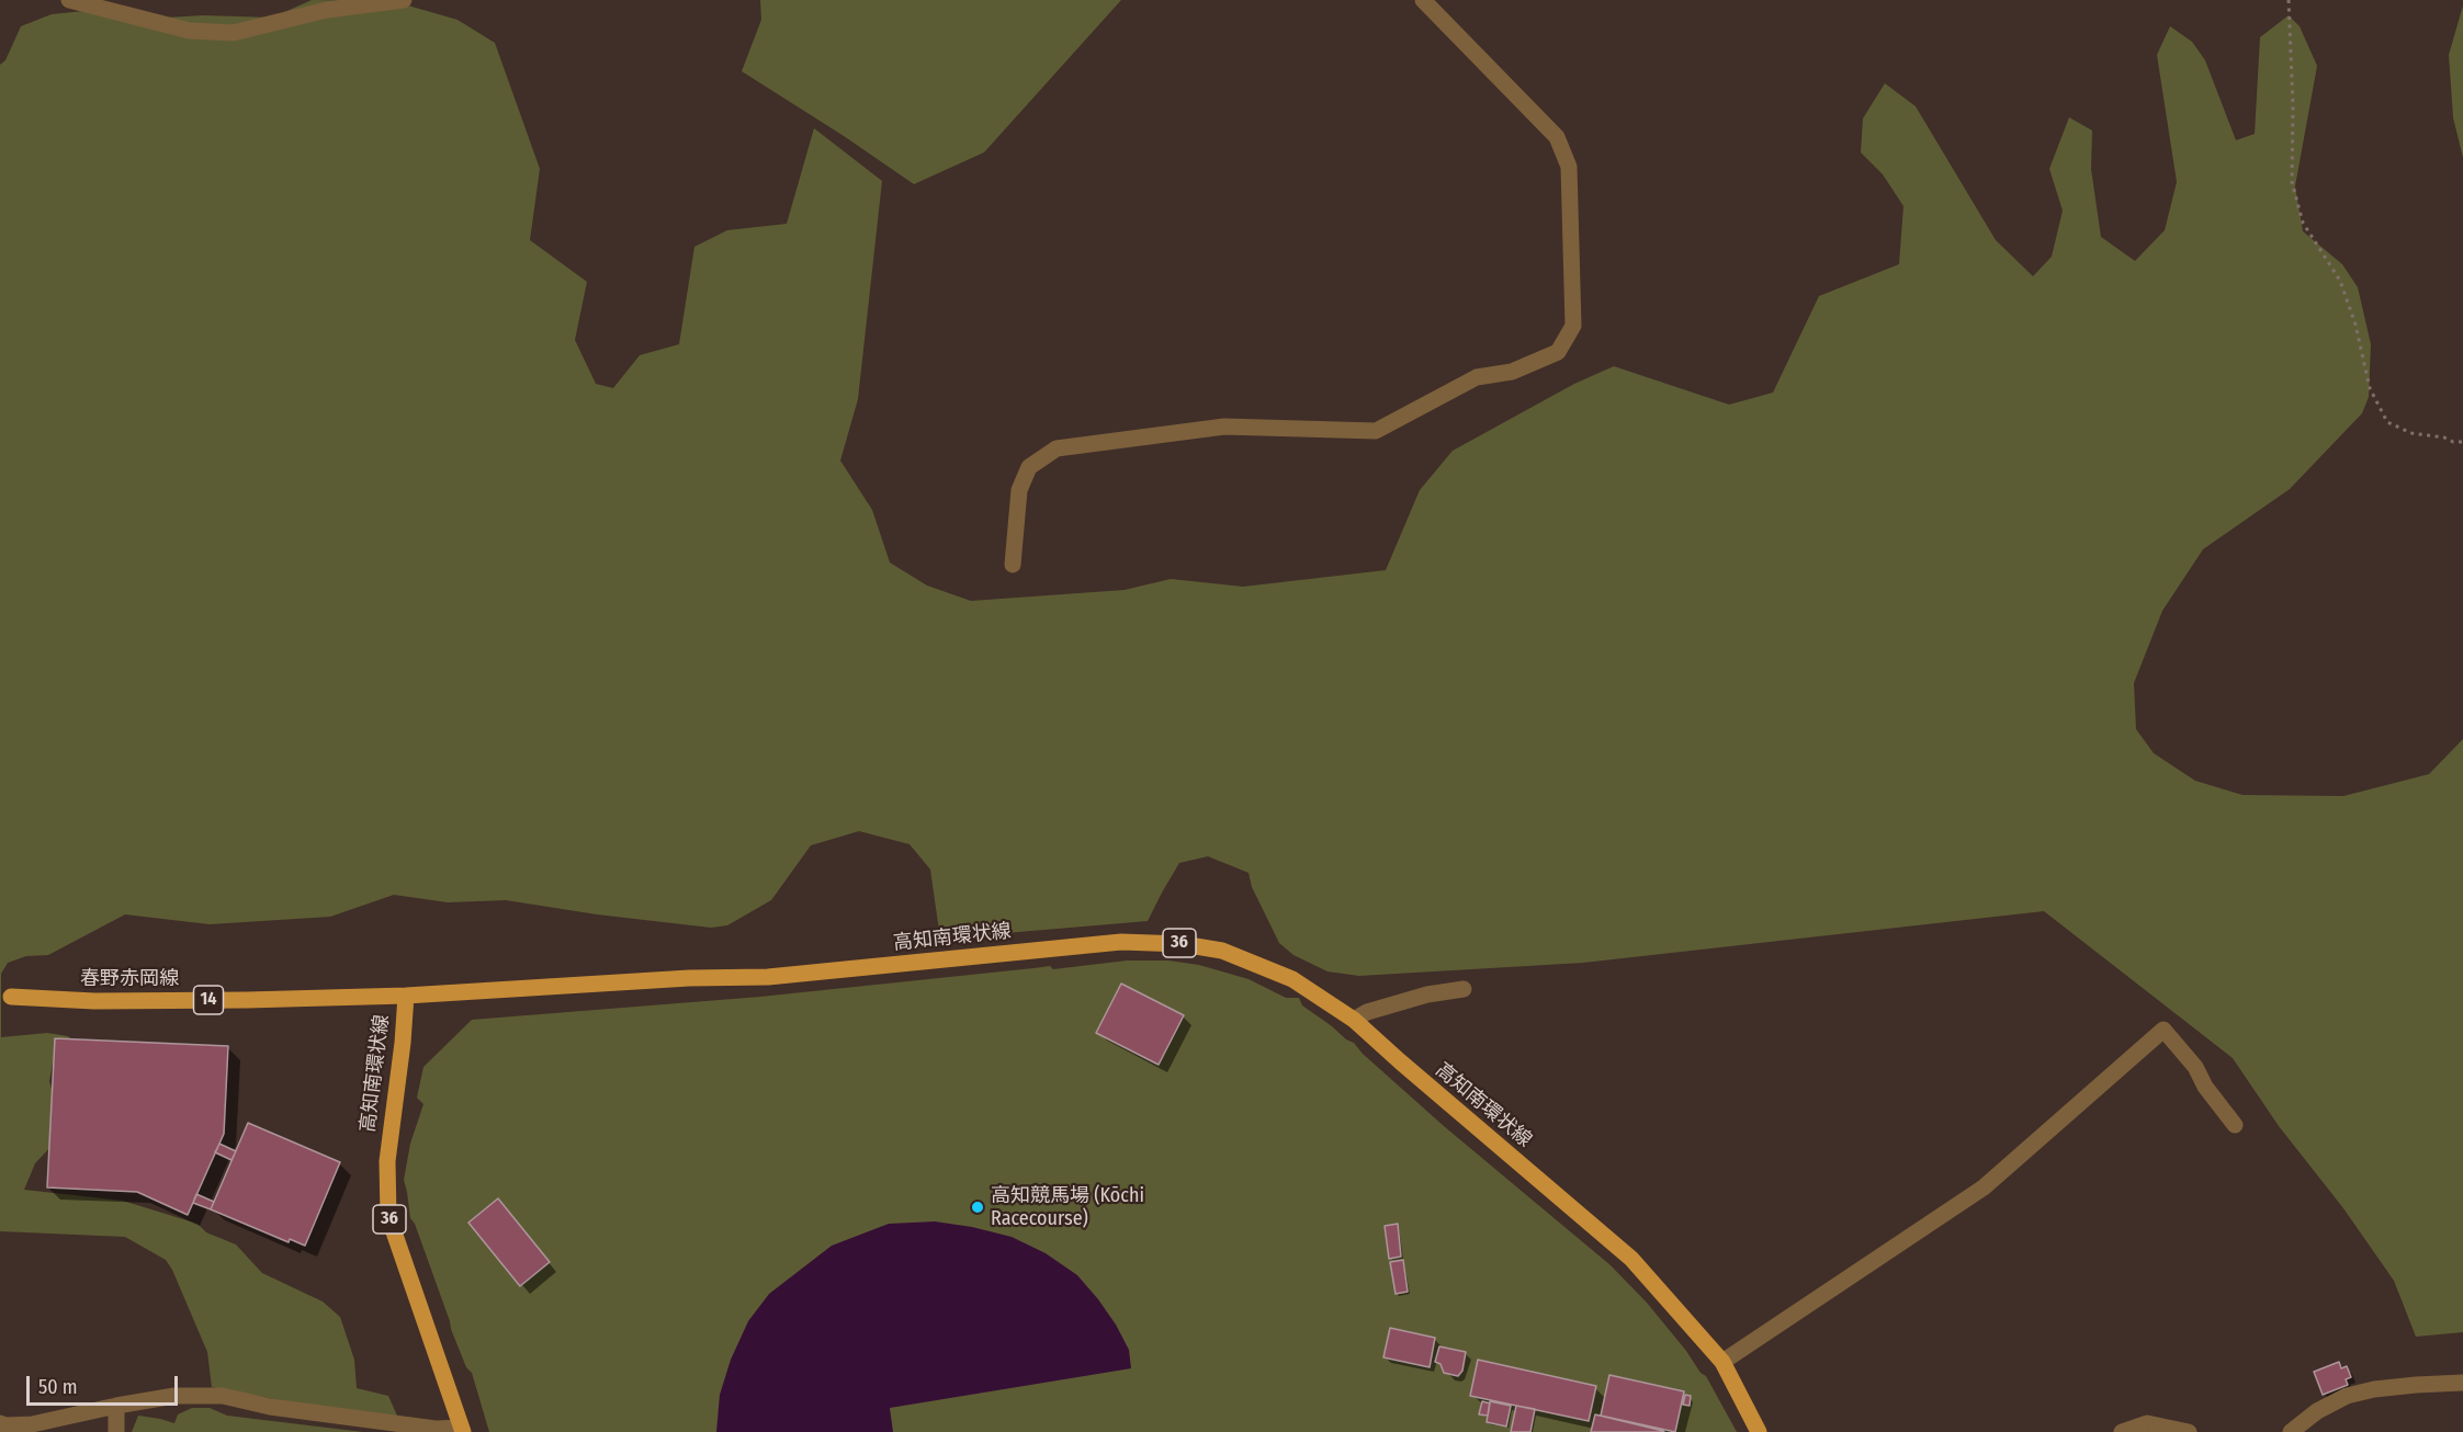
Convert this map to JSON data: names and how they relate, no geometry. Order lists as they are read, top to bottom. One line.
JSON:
{"streets":{"main road":["高知南環状線","36","春野赤岡線","14"]},"crossings":[["高知南環状線","春野赤岡線"]],"places":["高知競馬場 (Kōchi Racecourse)"],"scale_bar":"50 m"}
